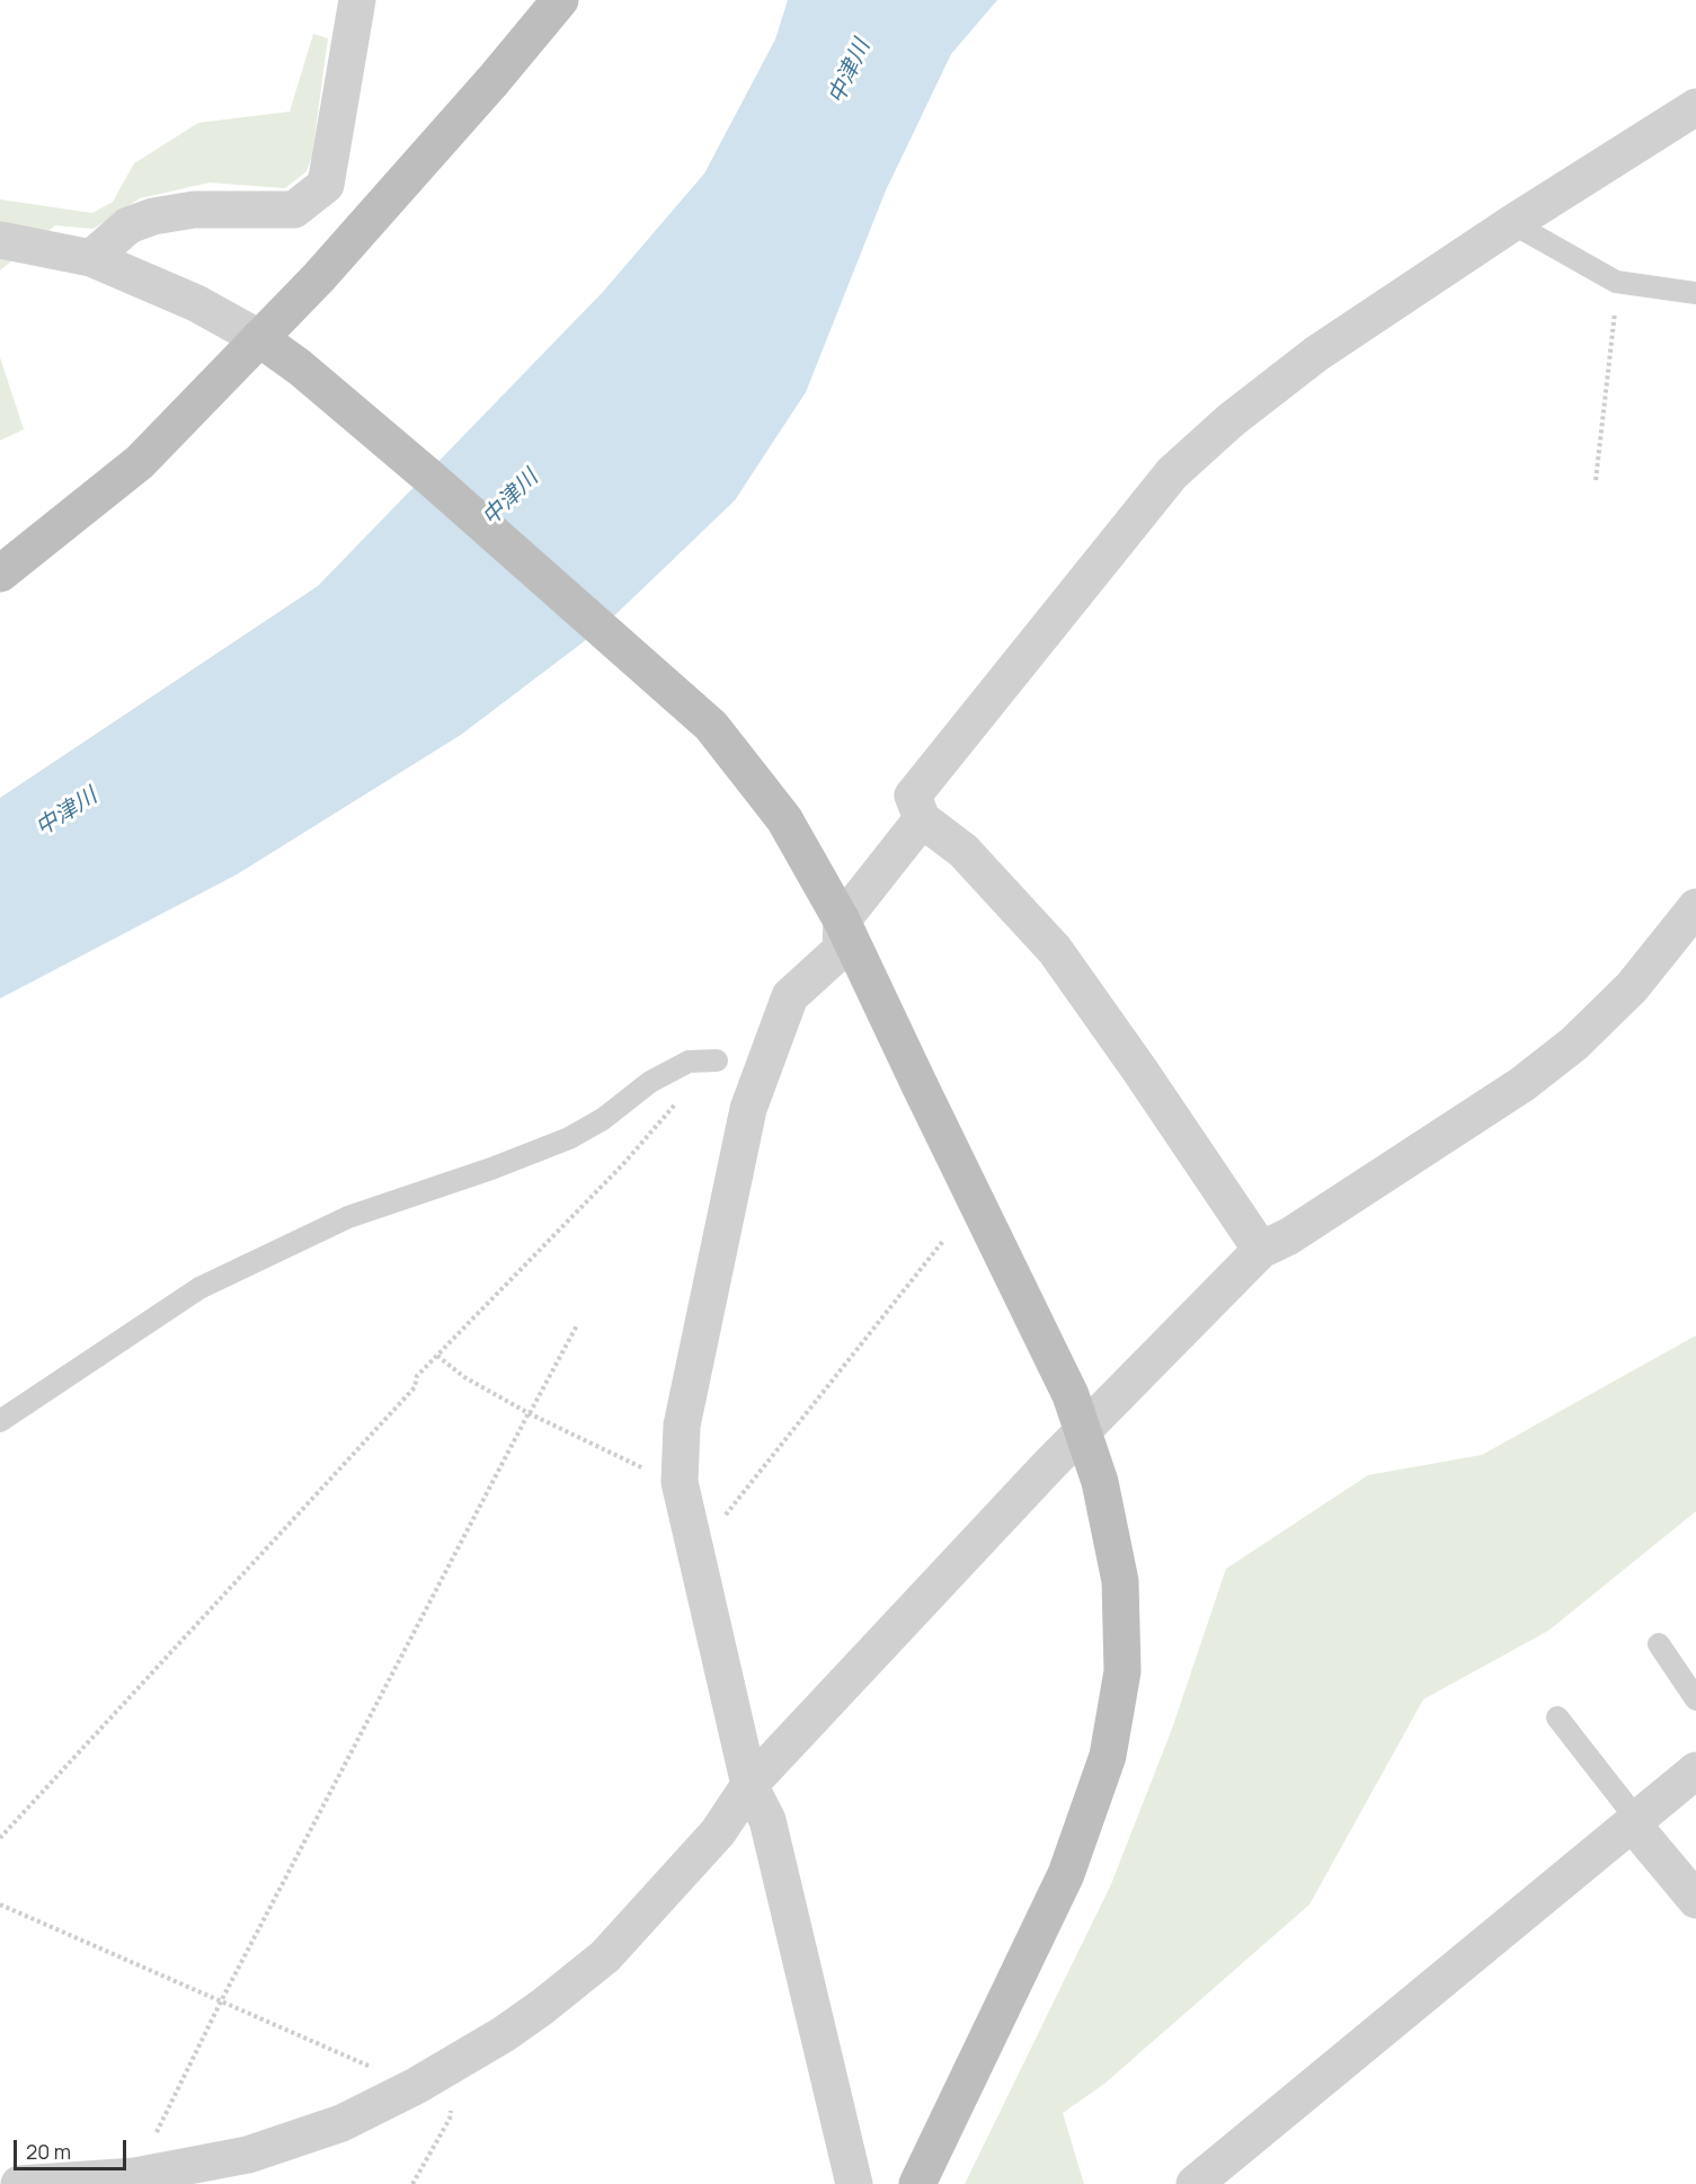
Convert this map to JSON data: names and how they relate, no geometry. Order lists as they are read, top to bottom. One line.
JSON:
{"water":["中津川"],"scale_bar":"20 m"}
